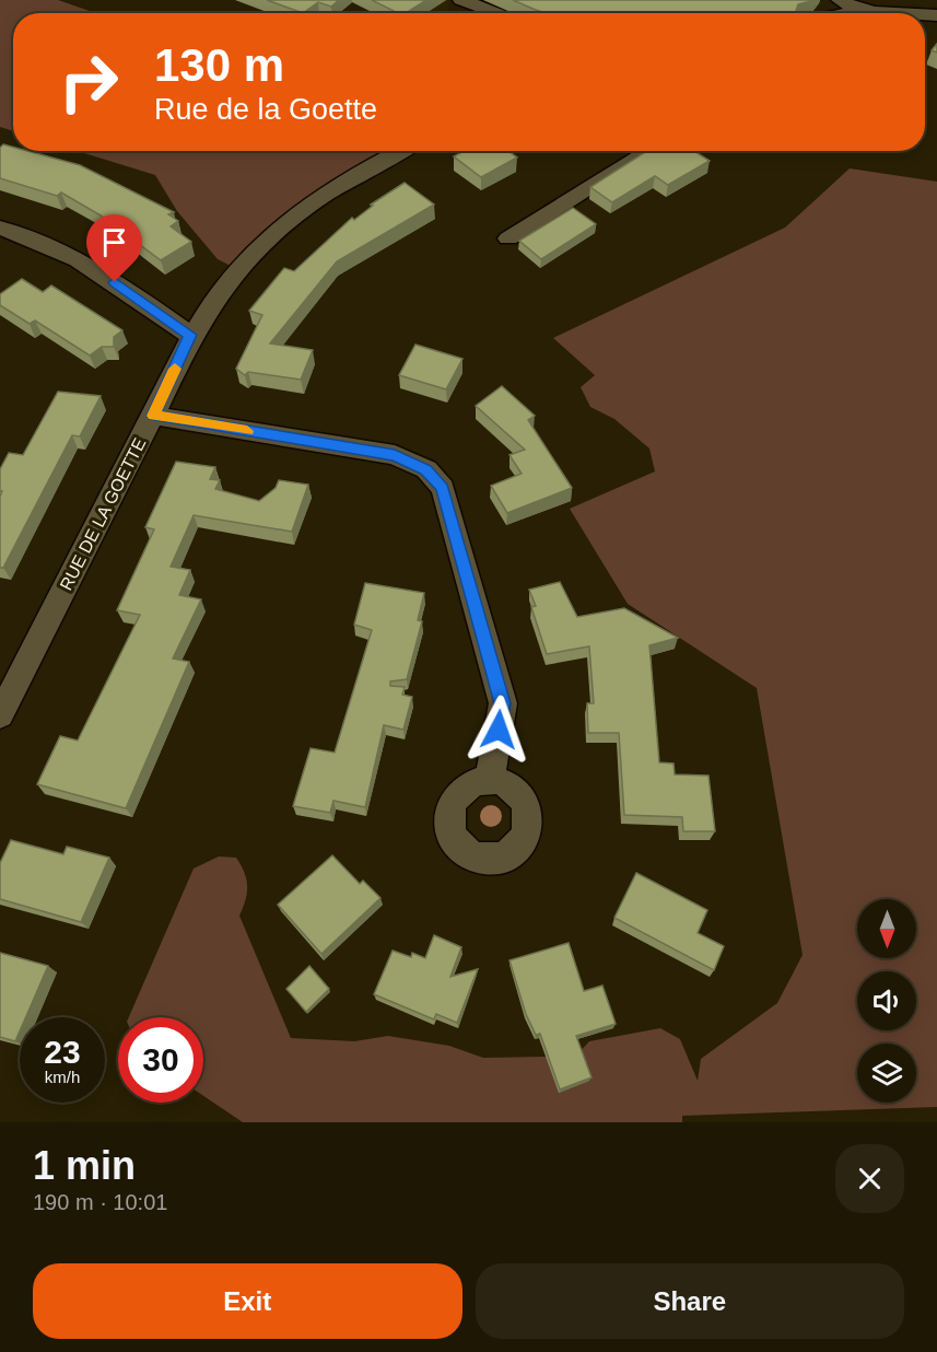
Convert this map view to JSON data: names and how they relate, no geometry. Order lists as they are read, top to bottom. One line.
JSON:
{"streets":{"street":["RUE DE LA GOETTE"]},"north":"bottom","page":{"turn":["130 m","Rue de la Goette"],"speed":"23 km/h","limit":"30","heading":["1 min","190 m · 10:01"],"buttons":["Exit","Share"]}}
